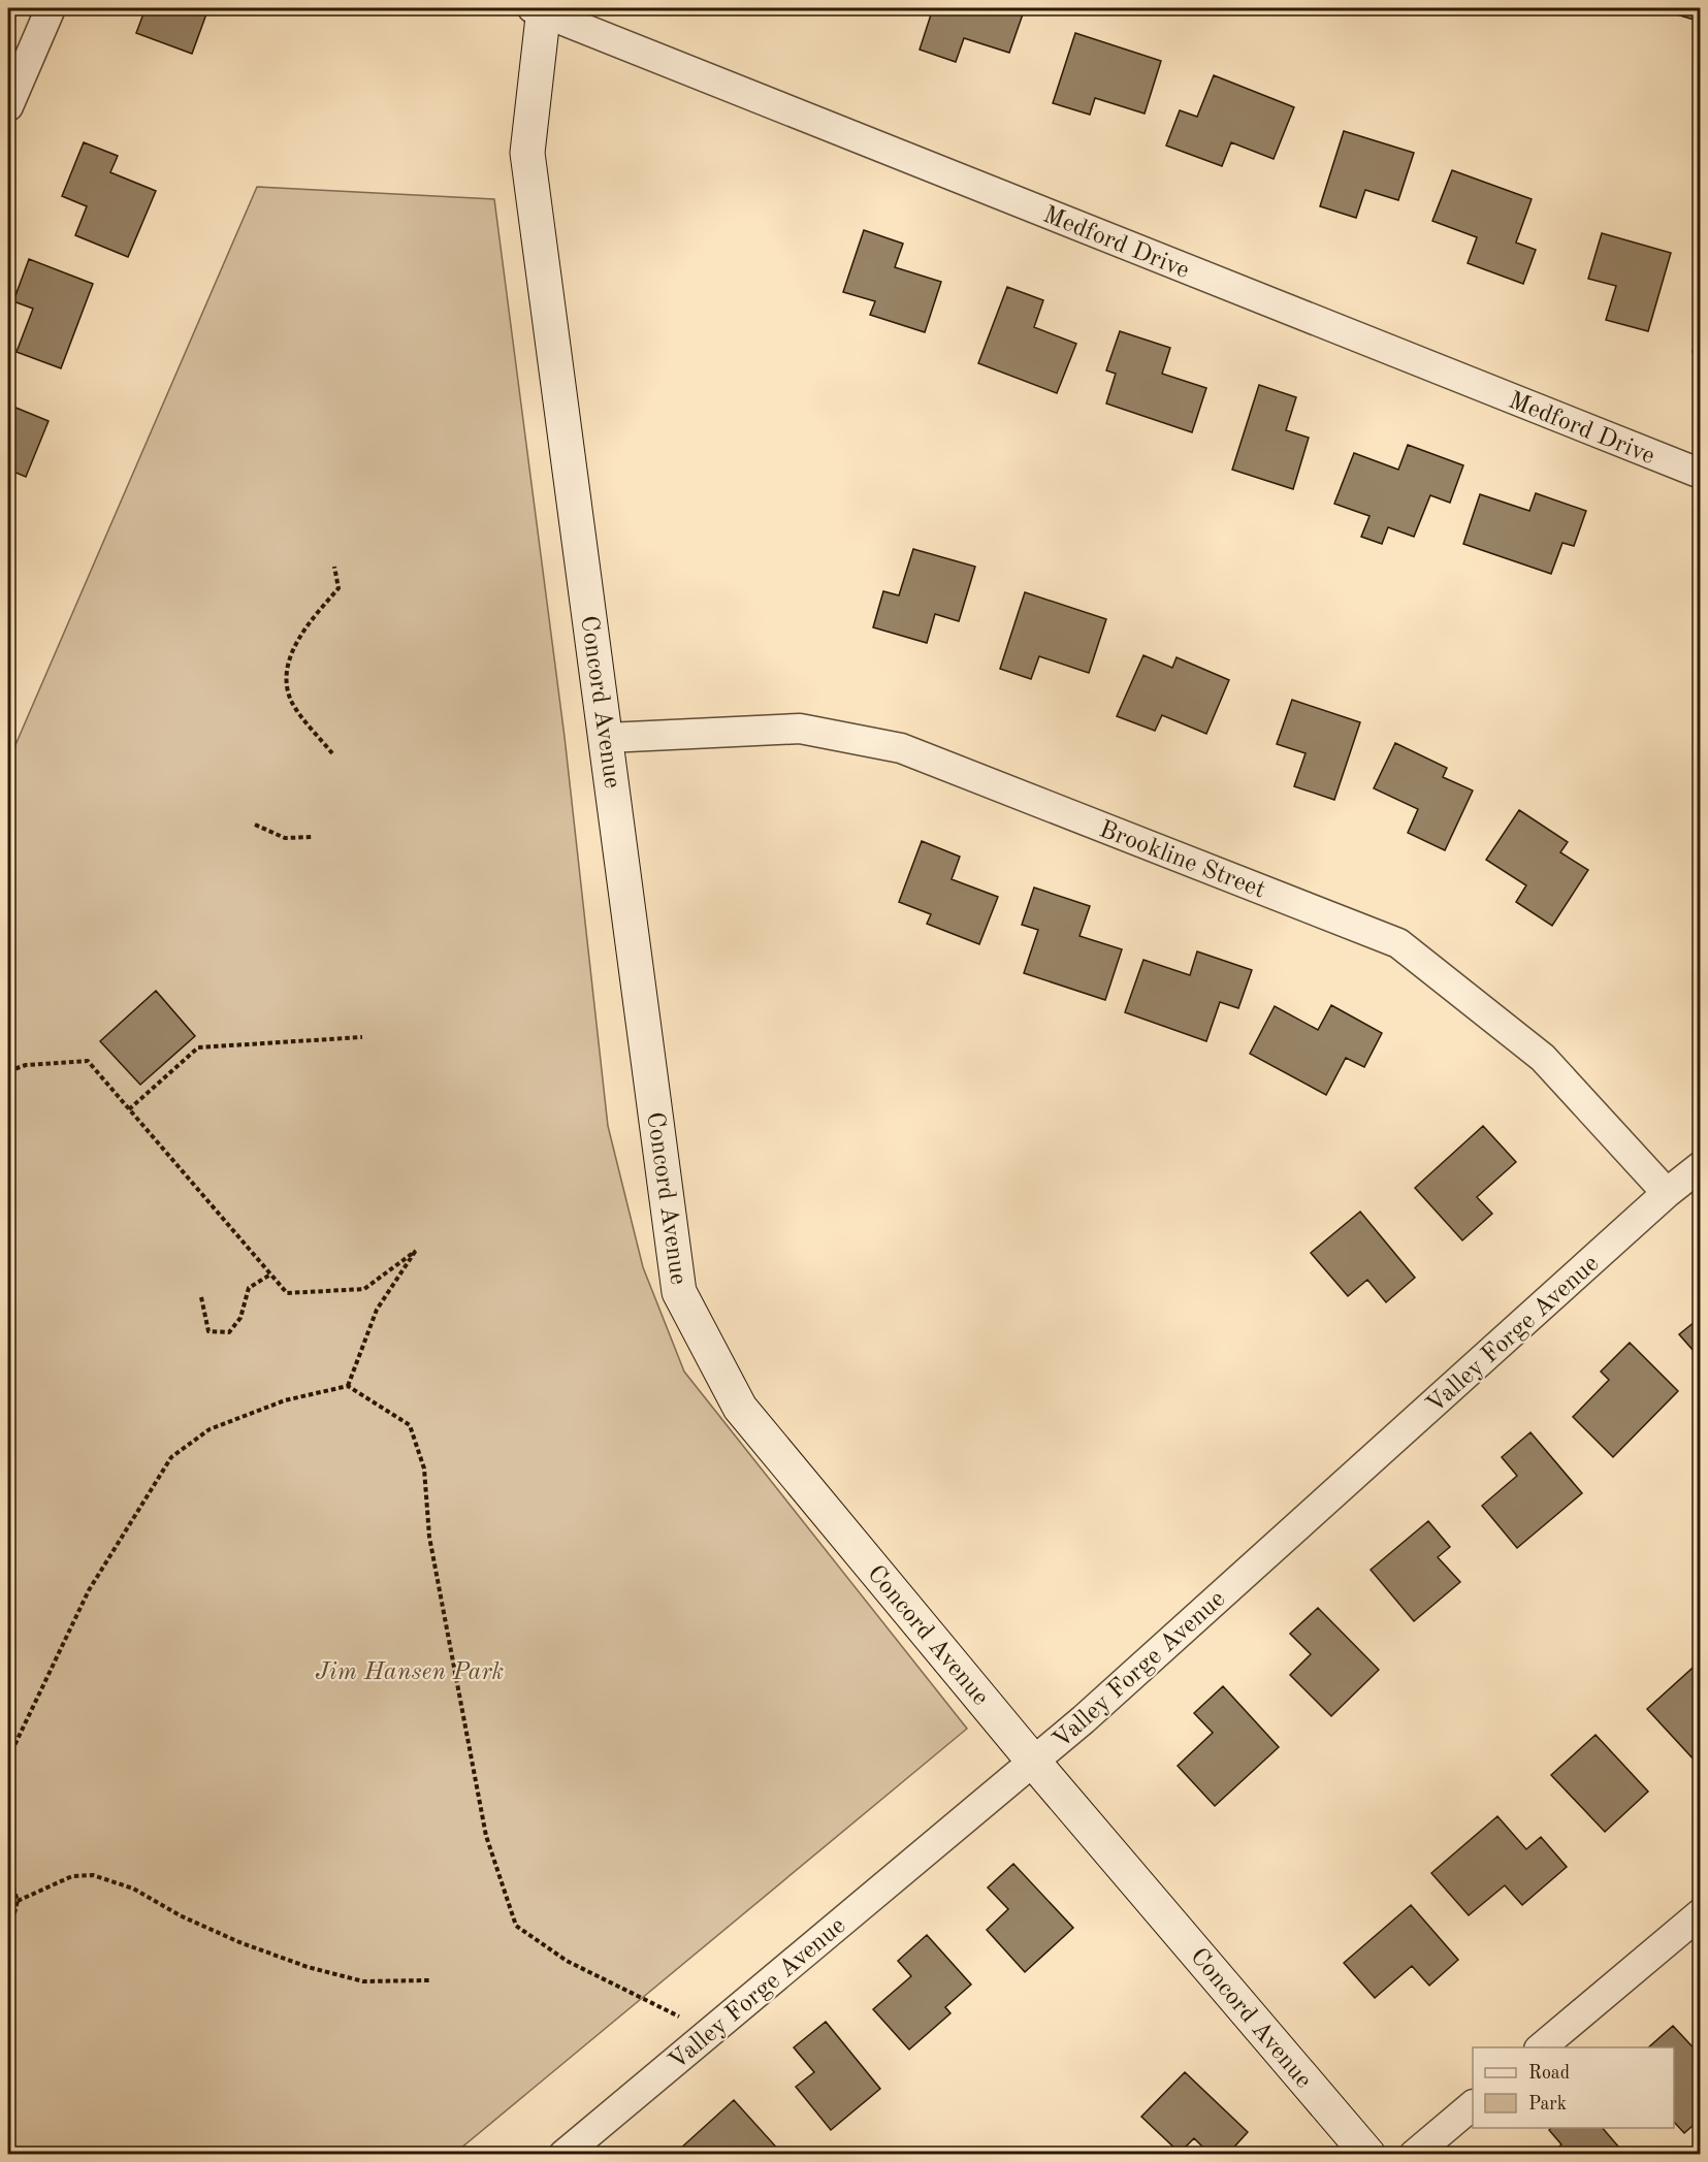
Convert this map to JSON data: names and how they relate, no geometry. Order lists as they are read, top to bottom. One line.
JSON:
{"streets":{"street":["Medford Drive","Concord Avenue","Brookline Street","Valley Forge Avenue"]},"crossings":[["Medford Drive","Concord Avenue"],["Concord Avenue","Brookline Street"],["Concord Avenue","Valley Forge Avenue"],["Brookline Street","Valley Forge Avenue"]],"parks":["Jim Hansen Park"],"legend":["Road","Park"]}
